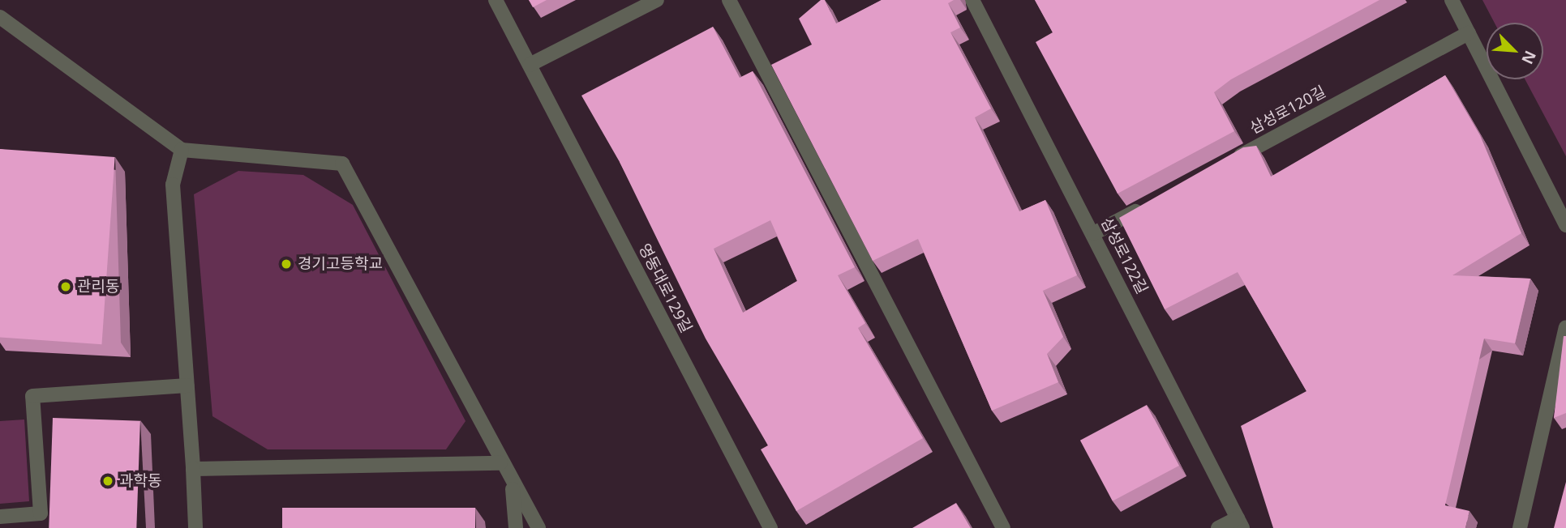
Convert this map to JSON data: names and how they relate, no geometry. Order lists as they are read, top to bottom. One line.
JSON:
{"streets":{"street":["삼성로120길","삼성로122길","영동대로129길"]},"places":["경기고등학교","관리동","과학동"],"north":"bottom right"}
